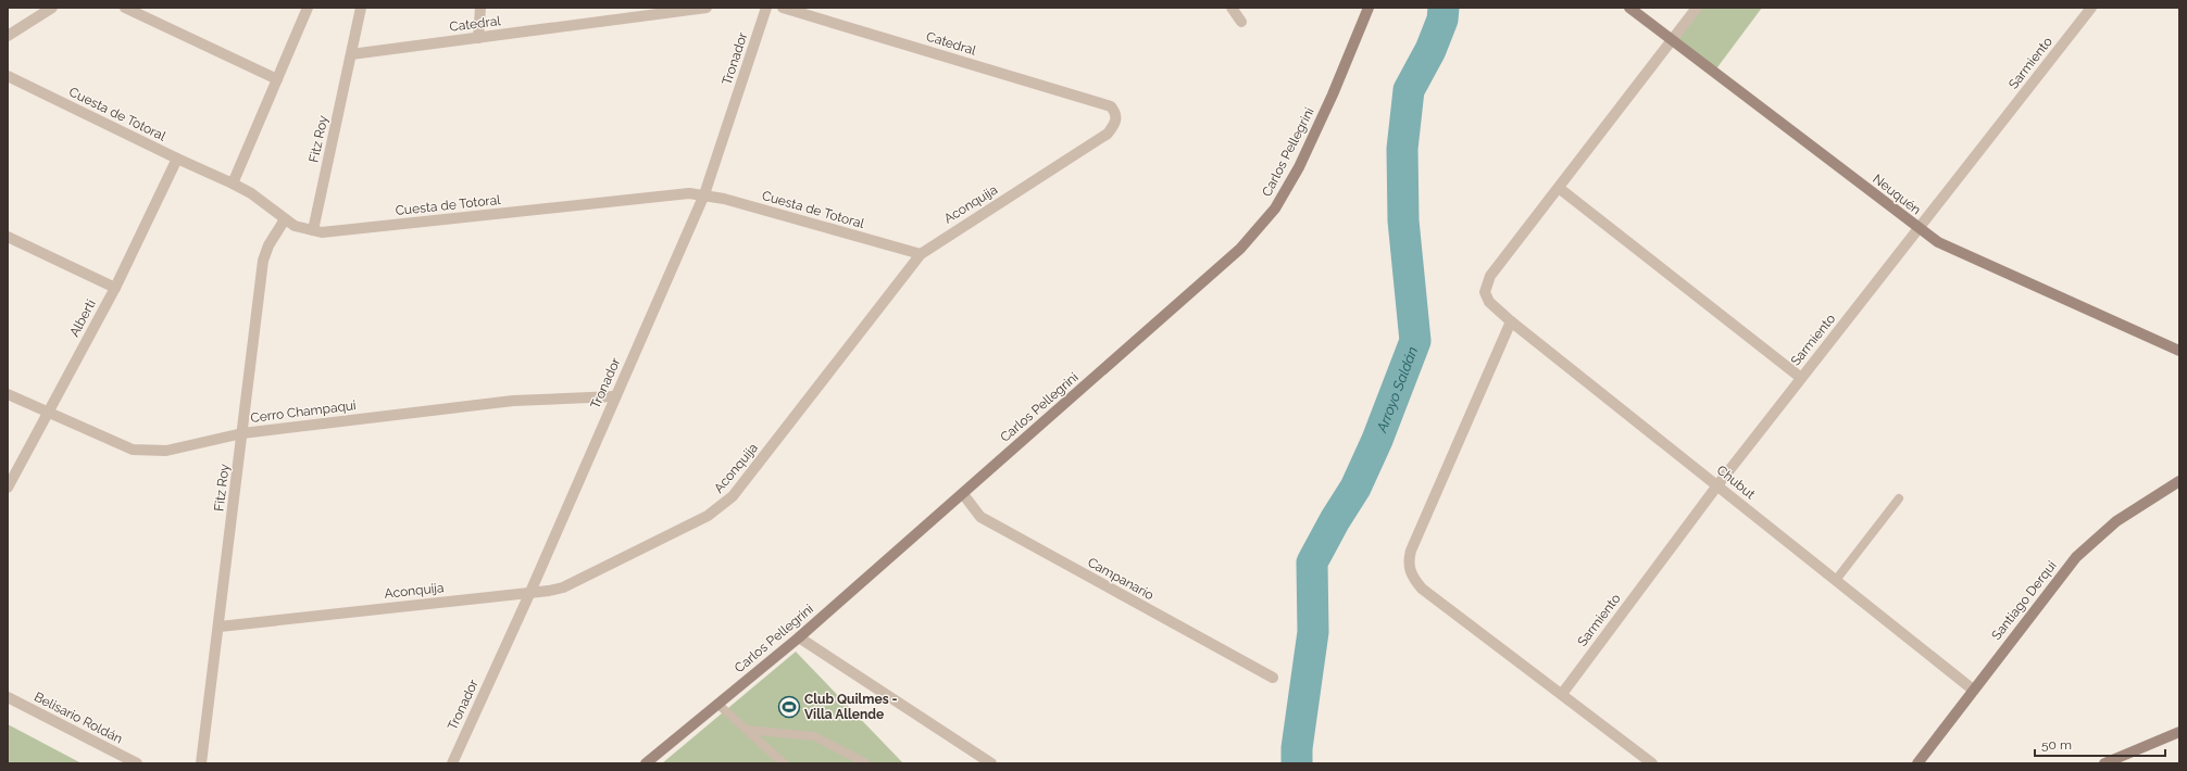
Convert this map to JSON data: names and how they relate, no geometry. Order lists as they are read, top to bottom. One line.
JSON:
{"streets":{"main road":["Carlos Pellegrini","Neuquén","Santiago Derqui"],"street":["Catedral","Tronador","Sarmiento","Cuesta de Totoral","Fitz Roy","Aconquija","Alberti","Cerro Champaqui","Chubut","Campanario","Belisario Roldán"]},"crossings":[["Catedral","Fitz Roy"],["Catedral","Aconquija"],["Tronador","Cuesta de Totoral"],["Tronador","Aconquija"],["Tronador","Cerro Champaqui"],["Sarmiento","Neuquén"],["Sarmiento","Chubut"],["Cuesta de Totoral","Fitz Roy"],["Cuesta de Totoral","Aconquija"],["Cuesta de Totoral","Alberti"],["Fitz Roy","Aconquija"],["Fitz Roy","Cerro Champaqui"],["Carlos Pellegrini","Campanario"],["Alberti","Cerro Champaqui"],["Chubut","Santiago Derqui"]],"water":["Arroyo Saldán"],"places":{"sports":["Club Quilmes - Villa Allende"]},"scale_bar":"50 m"}
